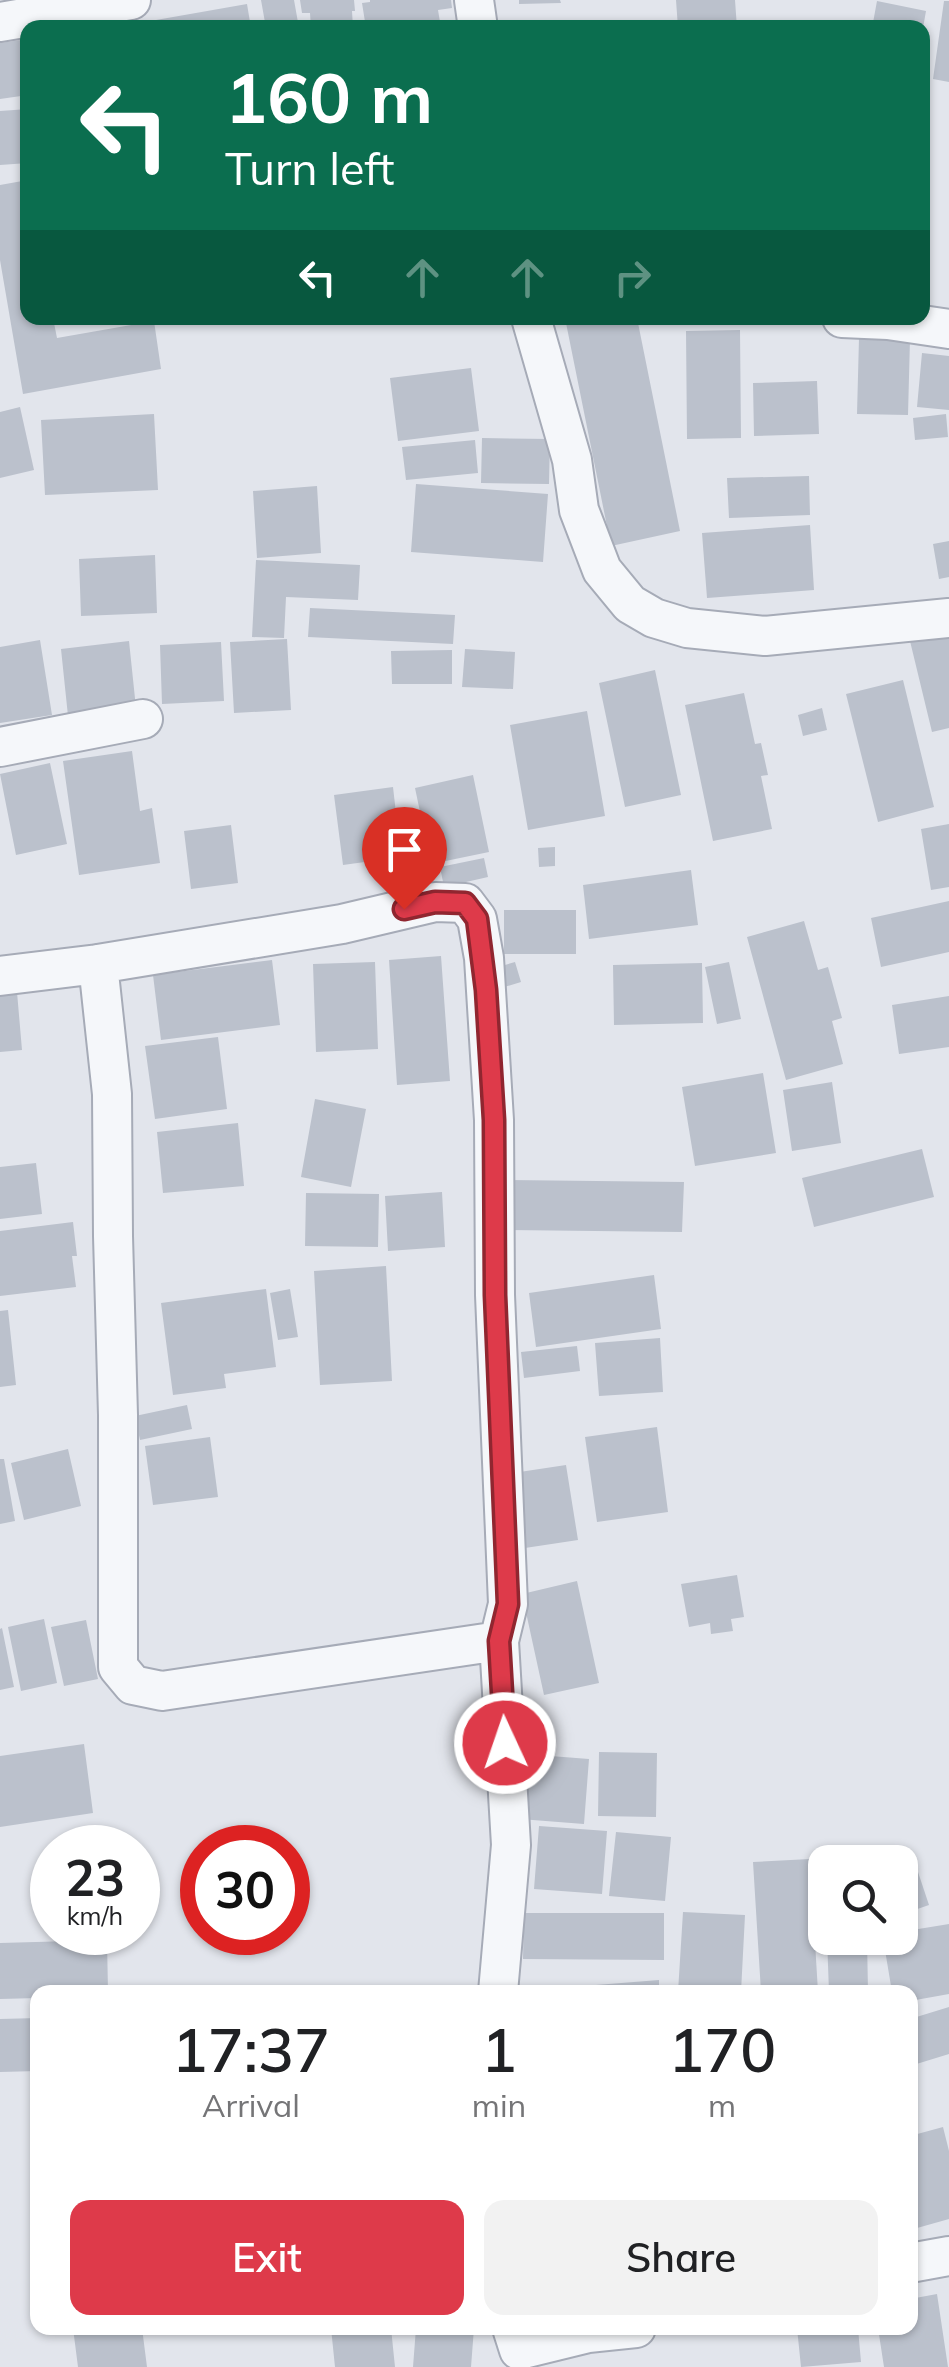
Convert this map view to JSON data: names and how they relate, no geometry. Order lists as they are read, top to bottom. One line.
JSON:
{"page":{"turn":["160 m","Turn left"],"speed":"23 km/h","limit":"30","eta":["17:37","Arrival","1","min","170","m"],"buttons":["Exit","Share"]}}
